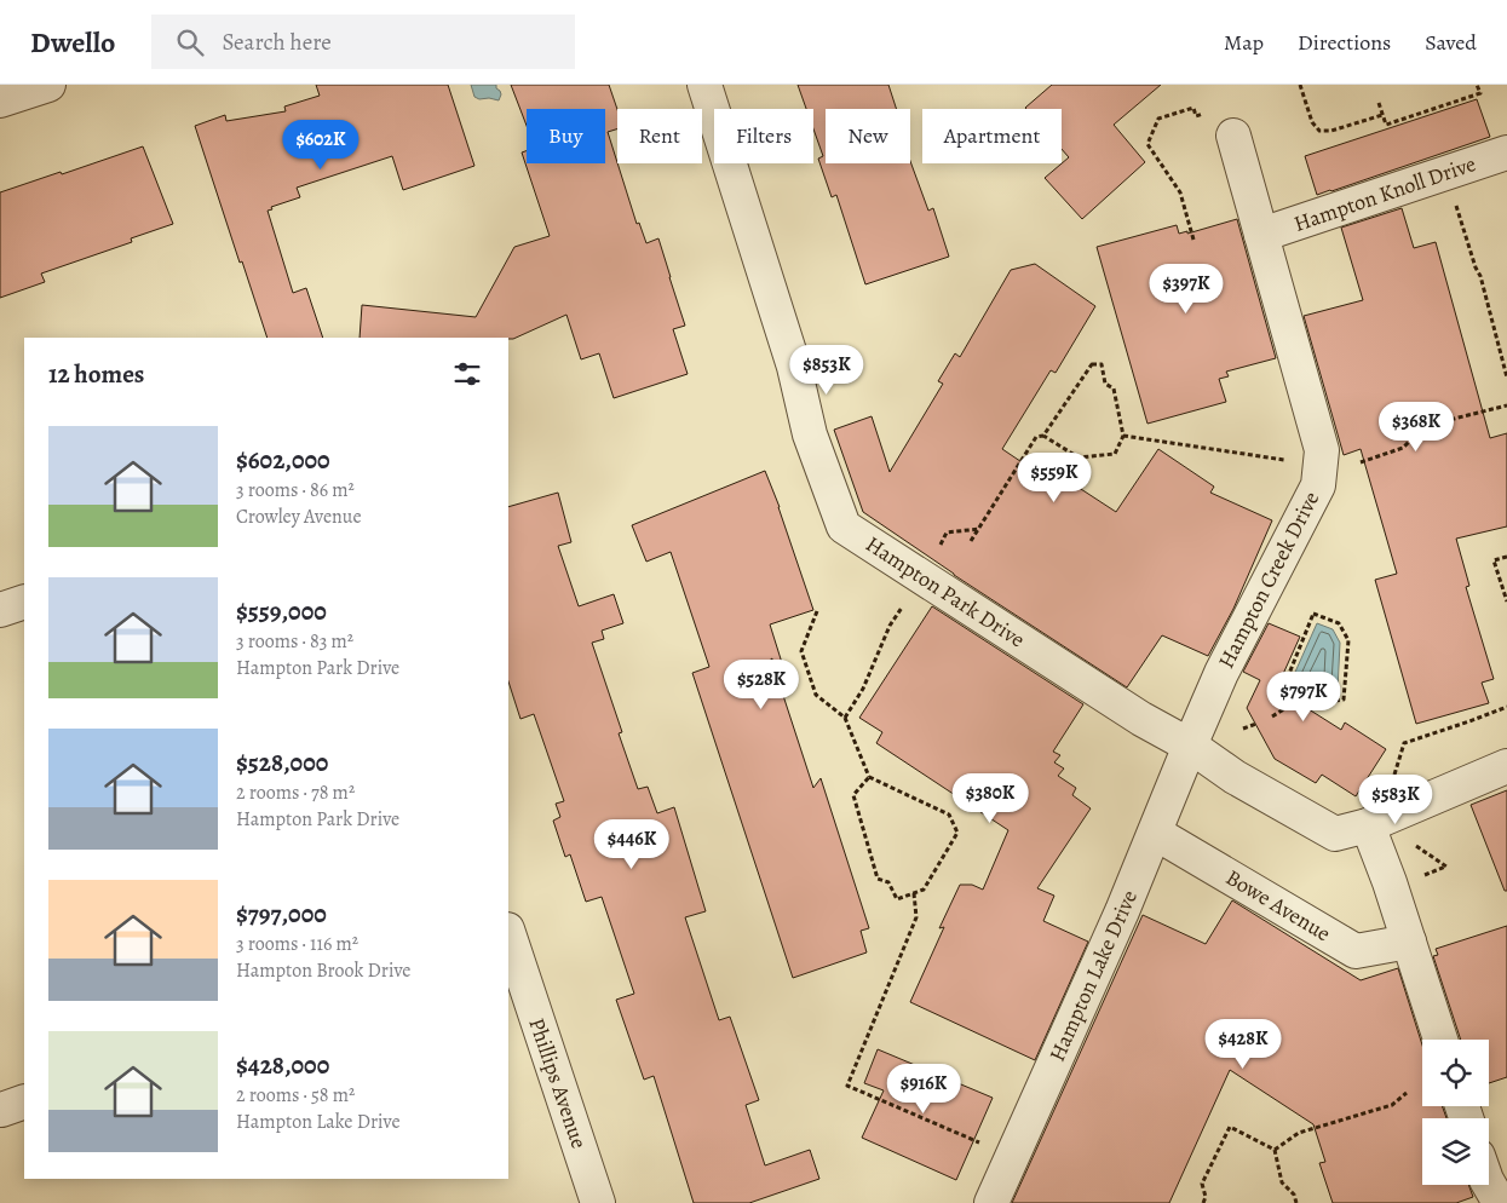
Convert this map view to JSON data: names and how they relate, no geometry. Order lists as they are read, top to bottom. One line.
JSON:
{"streets":{"street":["Hampton Knoll Drive","Hampton Creek Drive","Hampton Park Drive","Bowe Avenue","Hampton Lake Drive","Phillips Avenue"]},"crossings":[["Hampton Knoll Drive","Hampton Creek Drive"],["Hampton Creek Drive","Hampton Park Drive"],["Hampton Creek Drive","Hampton Lake Drive"],["Hampton Park Drive","Hampton Lake Drive"],["Bowe Avenue","Hampton Lake Drive"]],"page":{"header":"Dwello","search":"Search here","nav":["Map","Directions","Saved"],"chip":["Buy","Rent","Filters","New","Apartment"],"price":["$602K","$397K","$853K","$368K","$559K","$528K","$797K","$380K","$583K","$446K","$428K","$916K"],"heading":"12 homes","list":[{"name":"$602,000","note":"3 rooms · 86 m² · Crowley Avenue"},{"name":"$559,000","note":"3 rooms · 83 m² · Hampton Park Drive"},{"name":"$528,000","note":"2 rooms · 78 m² · Hampton Park Drive"},{"name":"$797,000","note":"3 rooms · 116 m² · Hampton Brook Drive"},{"name":"$428,000","note":"2 rooms · 58 m² · Hampton Lake Drive"}]}}
